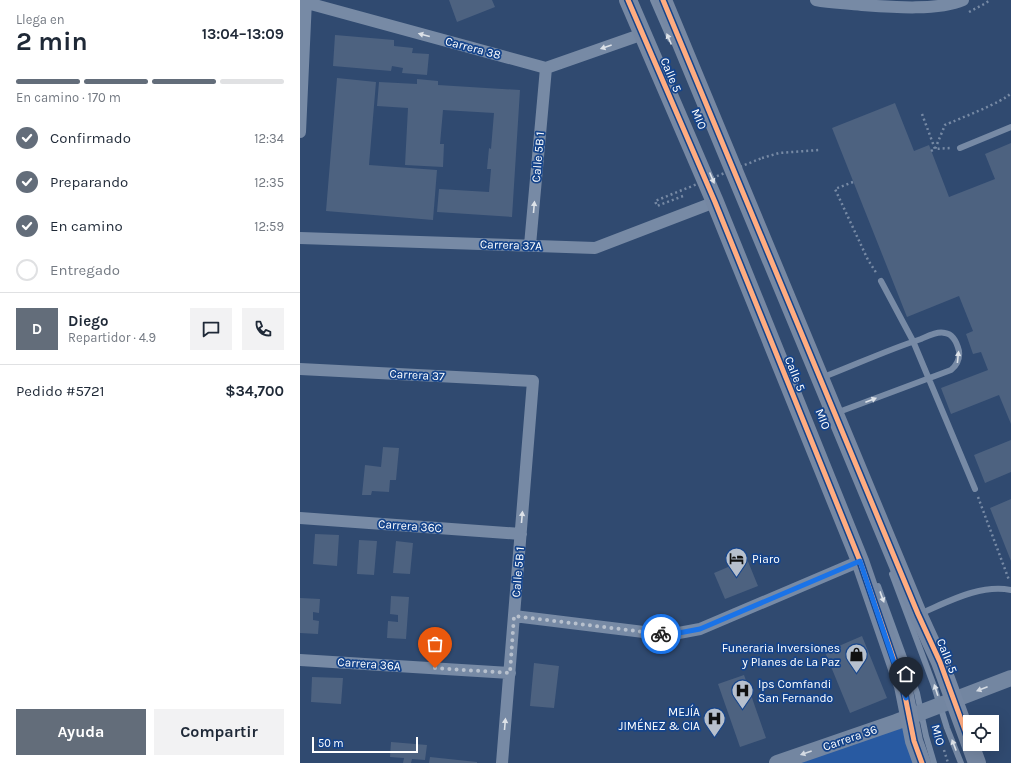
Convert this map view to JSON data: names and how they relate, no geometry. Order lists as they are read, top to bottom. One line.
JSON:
{"streets":{"main road":["Calle 5"],"street":["Carrera 38","Calle 5B 1","Carrera 37A","Carrera 37","Carrera 36C","Carrera 36A","Carrera 36"],"lane":["MIO"]},"crossings":[["Carrera 38","Calle 5B 1"],["Calle 5","MIO"],["Calle 5","Carrera 37A"],["Calle 5","Carrera 36"],["MIO","Carrera 36"],["Calle 5B 1","Carrera 37A"],["Calle 5B 1","Carrera 37"],["Calle 5B 1","Carrera 36C"],["Calle 5B 1","Carrera 36A"]],"one_way":["Carrera 38","Calle 5B 1","Carrera 36"],"places":{"hotel":["Piaro"],"shop":["Funeraria Inversiones y Planes de La Paz"],"hospital":["Ips Comfandi San Fernando","MEJÍA JIMÉNEZ & CIA"]},"scale_bar":"50 m","page":{"heading":["2 min","Llega en","13:04–13:09"],"panel":["Diego","Repartidor · 4.9","Pedido #5721","$34,700"],"bar":"En camino · 170 m","list":[["Confirmado","12:34"],["Preparando","12:35"],["En camino","12:59"],"Entregado"],"round":"D","buttons":["Ayuda","Compartir"],"scale":"50 m"}}
